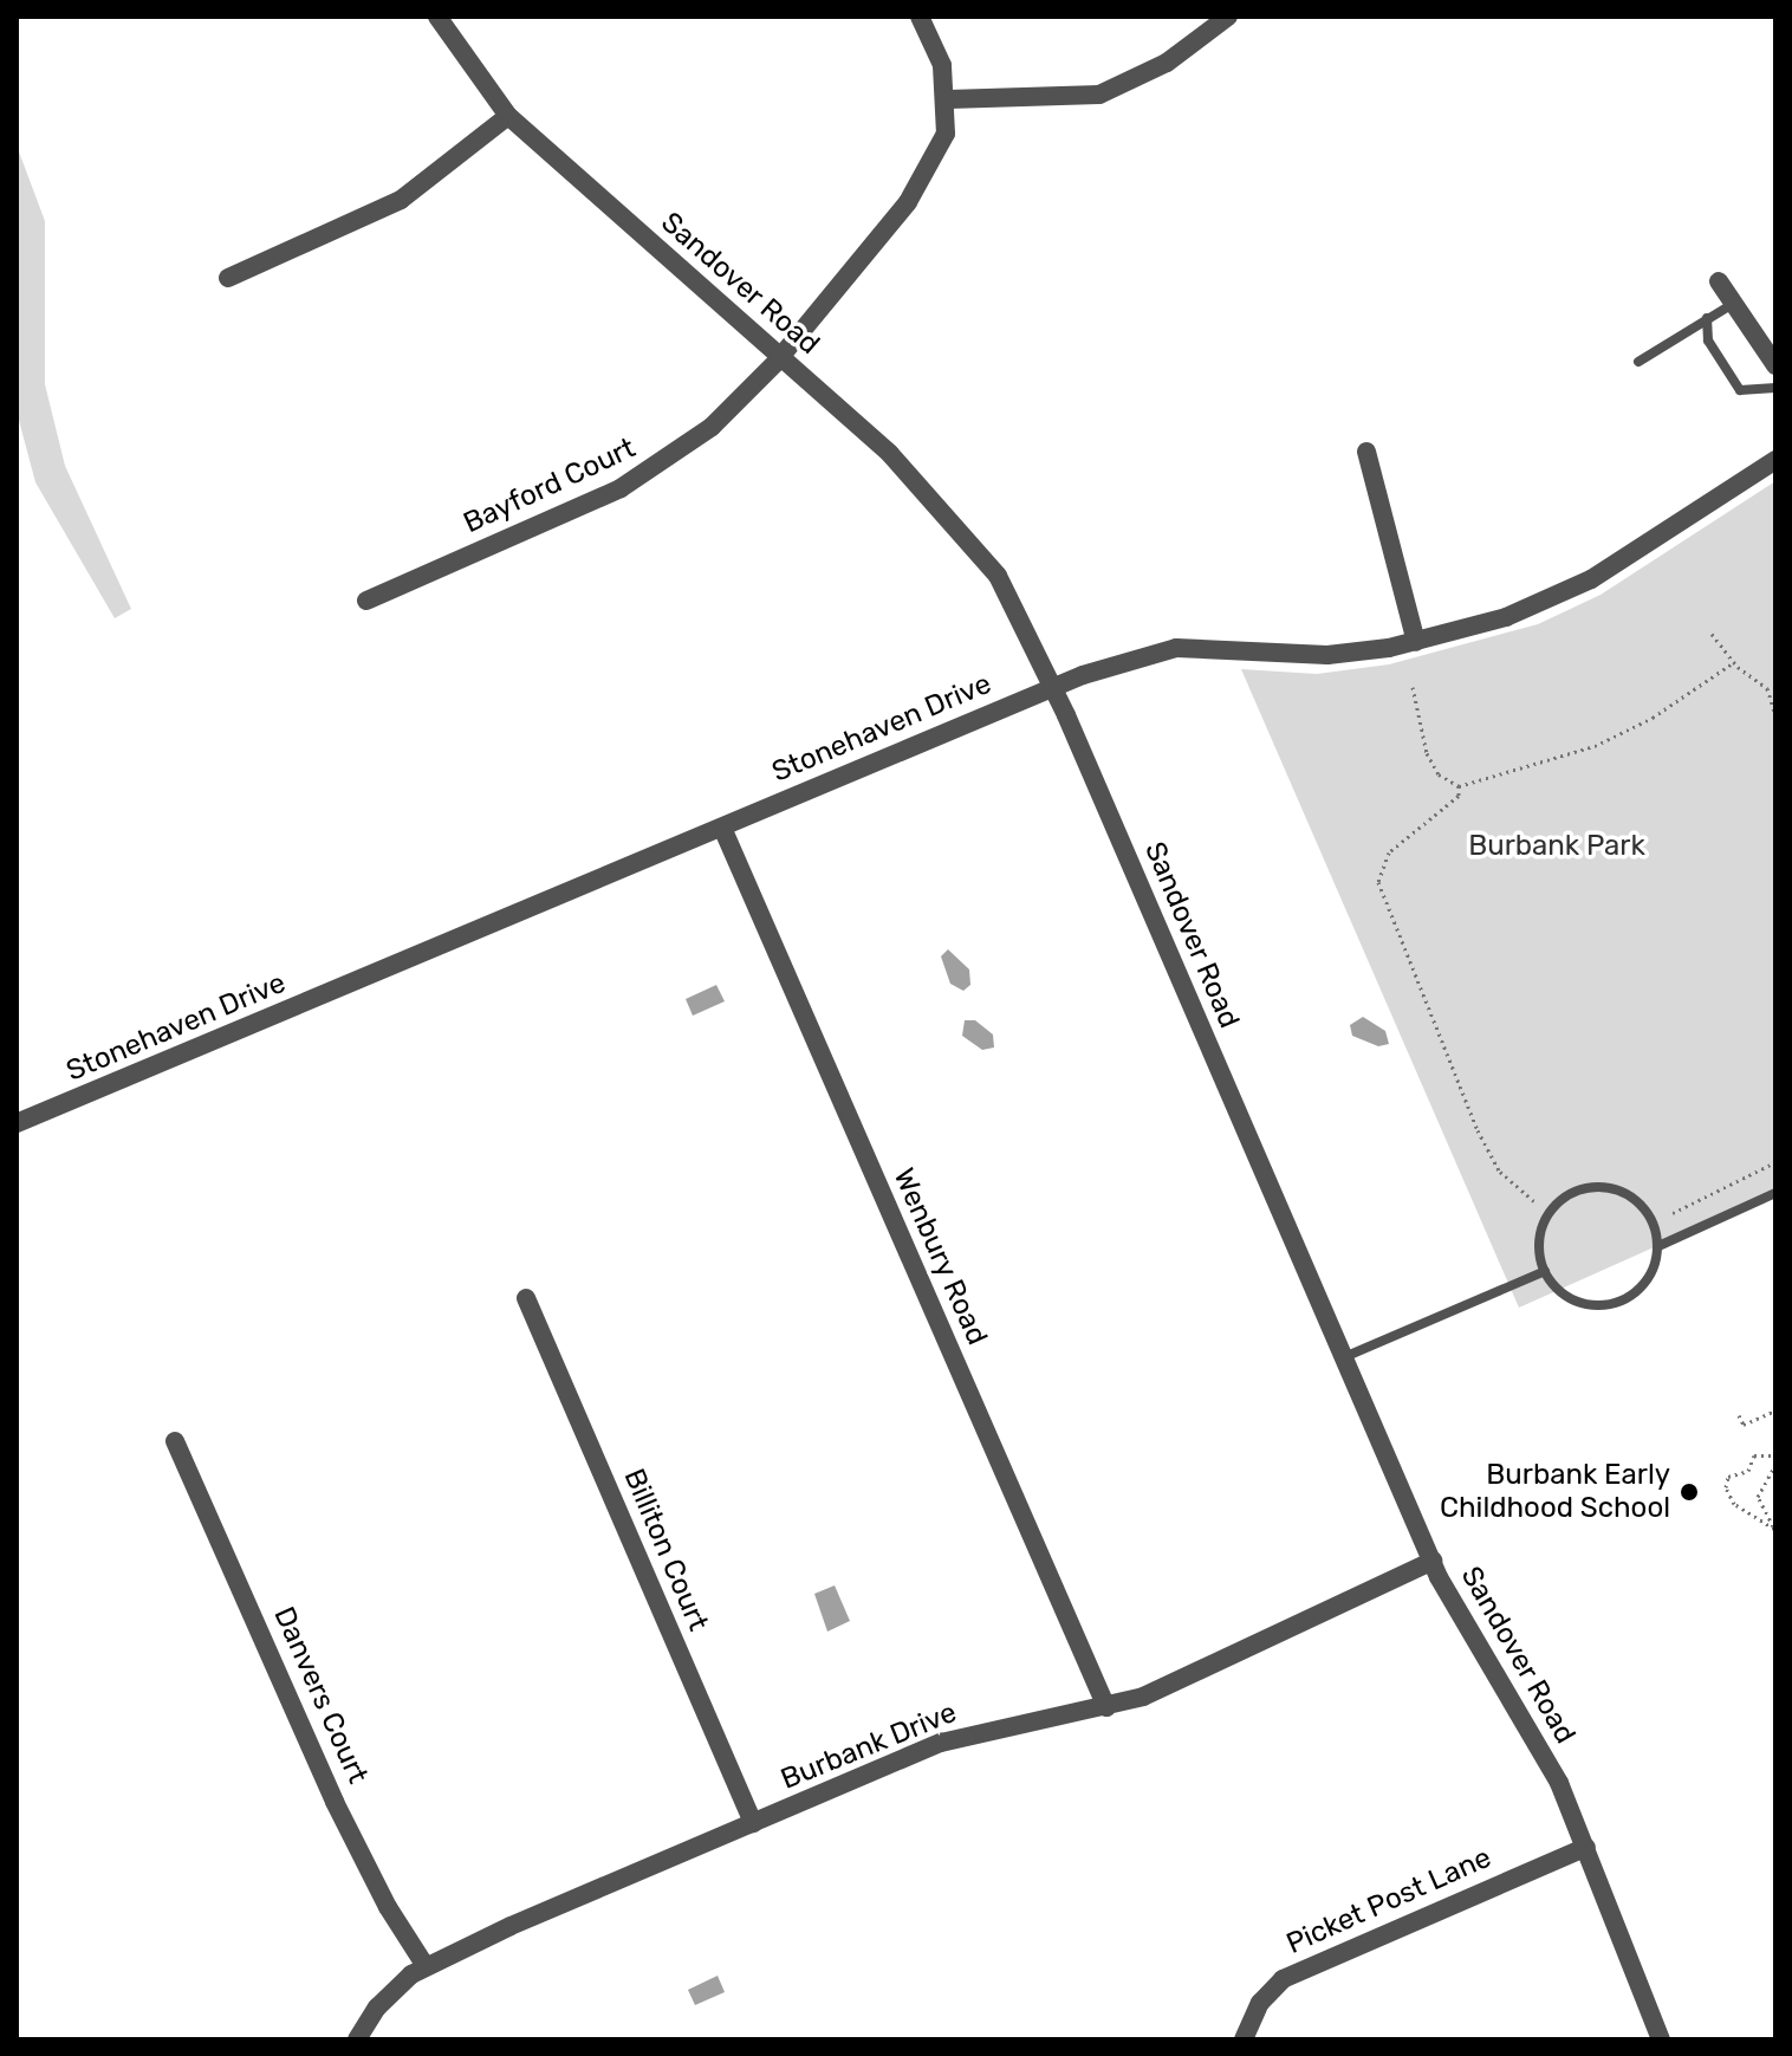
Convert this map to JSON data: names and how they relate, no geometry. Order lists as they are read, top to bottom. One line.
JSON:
{"streets":{"street":["Sandover Road","Bayford Court","Stonehaven Drive","Wenbury Road","Billiton Court","Danvers Court","Burbank Drive","Picket Post Lane"]},"crossings":[["Sandover Road","Bayford Court"],["Sandover Road","Stonehaven Drive"],["Sandover Road","Burbank Drive"],["Sandover Road","Picket Post Lane"],["Stonehaven Drive","Wenbury Road"],["Wenbury Road","Burbank Drive"],["Billiton Court","Burbank Drive"],["Danvers Court","Burbank Drive"]],"parks":["Burbank Park"],"places":["Burbank Early Childhood School"]}
